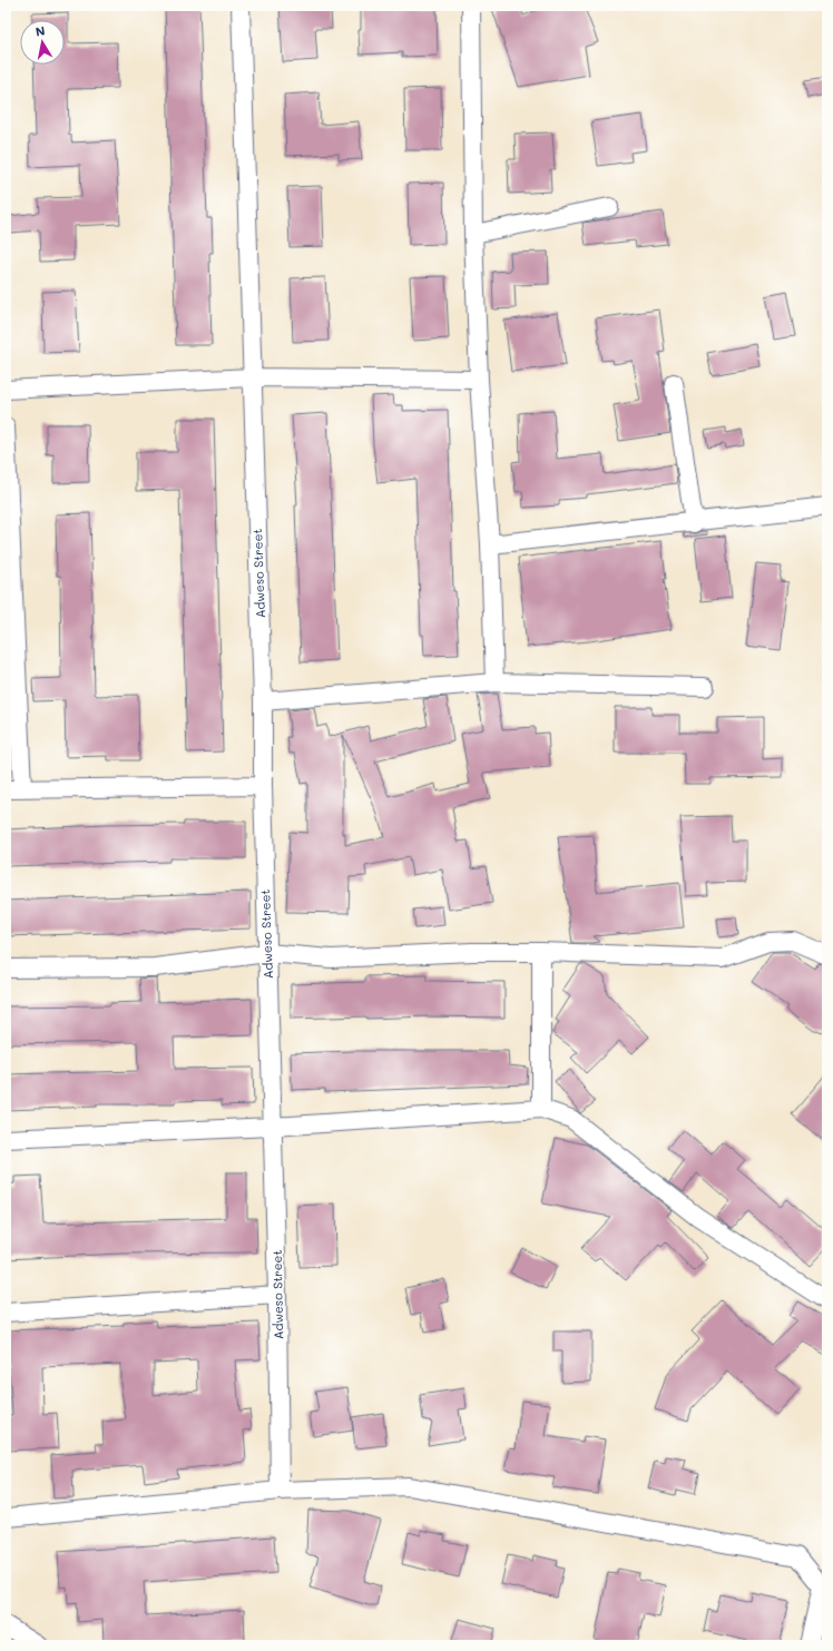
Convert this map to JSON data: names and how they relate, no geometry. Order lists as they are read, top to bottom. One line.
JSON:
{"streets":{"street":["Adweso Street"]},"north":"top"}
